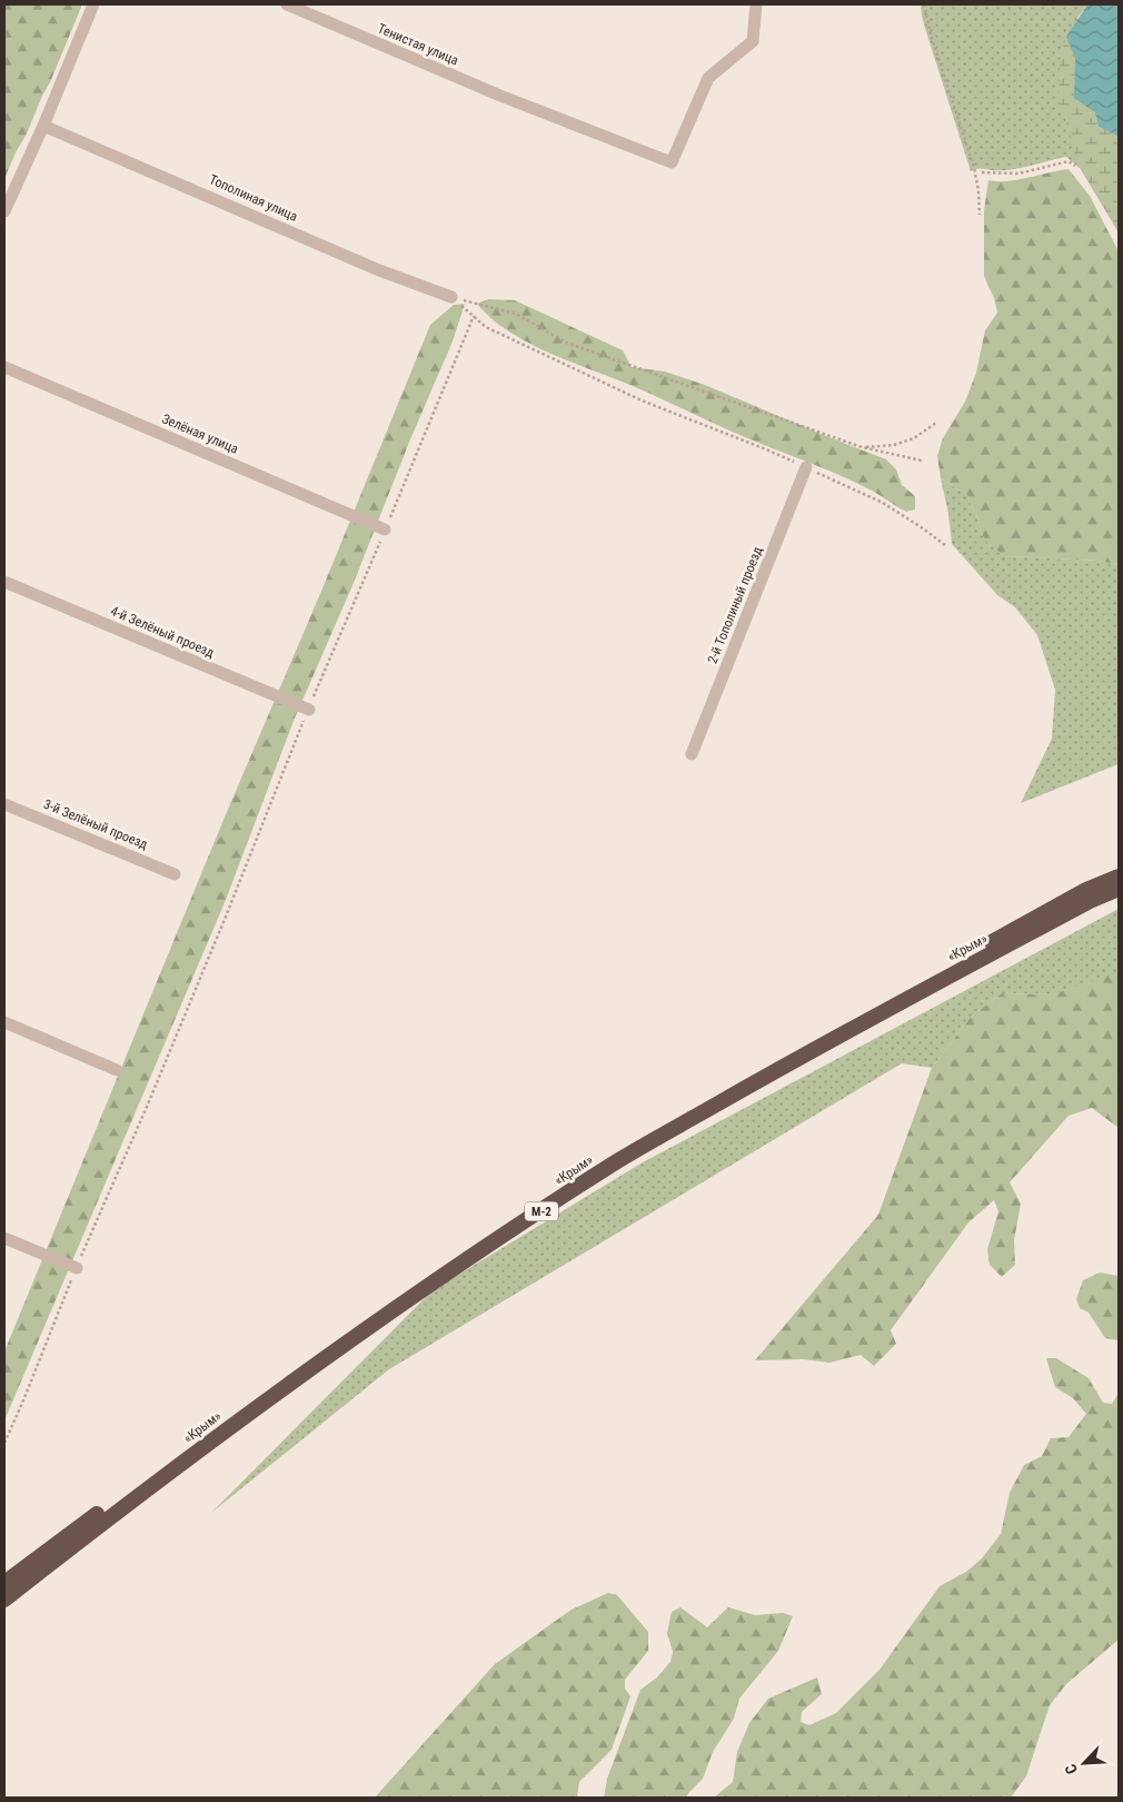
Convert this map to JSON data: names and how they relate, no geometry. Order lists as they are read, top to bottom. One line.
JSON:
{"streets":{"highway":["«Крым»","М-2"],"street":["Тенистая улица","Тополиная улица","Зелёная улица","2-й Тополиный проезд","4-й Зелёный проезд","3-й Зелёный проезд"]},"north":"bottom left"}
